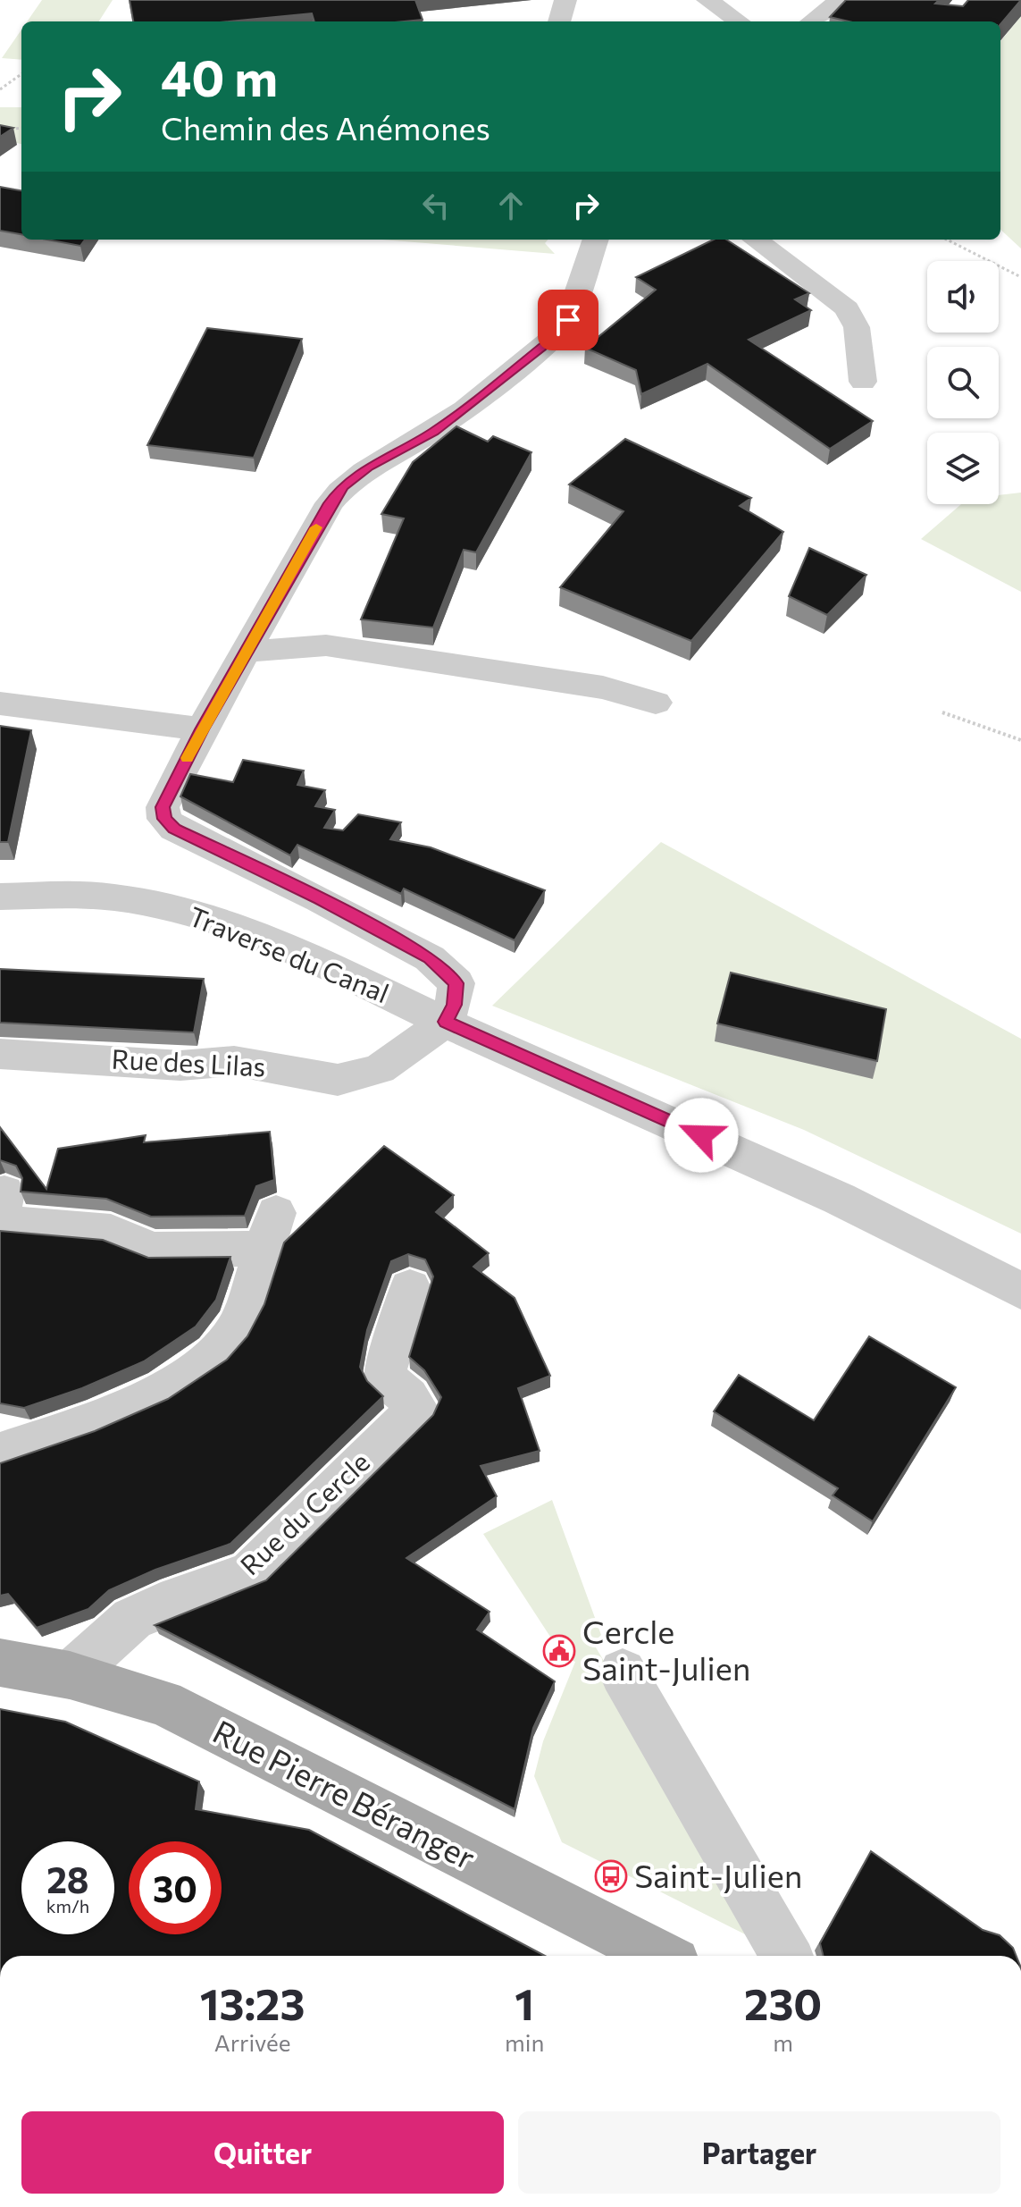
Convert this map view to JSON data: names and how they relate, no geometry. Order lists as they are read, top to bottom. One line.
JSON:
{"streets":{"main road":["Rue Pierre Béranger"],"street":["Traverse du Canal","Rue des Lilas","Rue du Cercle"]},"crossings":[["Traverse du Canal","Rue des Lilas"],["Rue du Cercle","Rue Pierre Béranger"]],"places":{"public building":["Cercle Saint-Julien"],"bus stop":["Saint-Julien"]},"page":{"turn":["40 m","Chemin des Anémones"],"speed":"28 km/h","limit":"30","eta":["13:23","Arrivée","1","min","230","m"],"buttons":["Quitter","Partager"]}}
